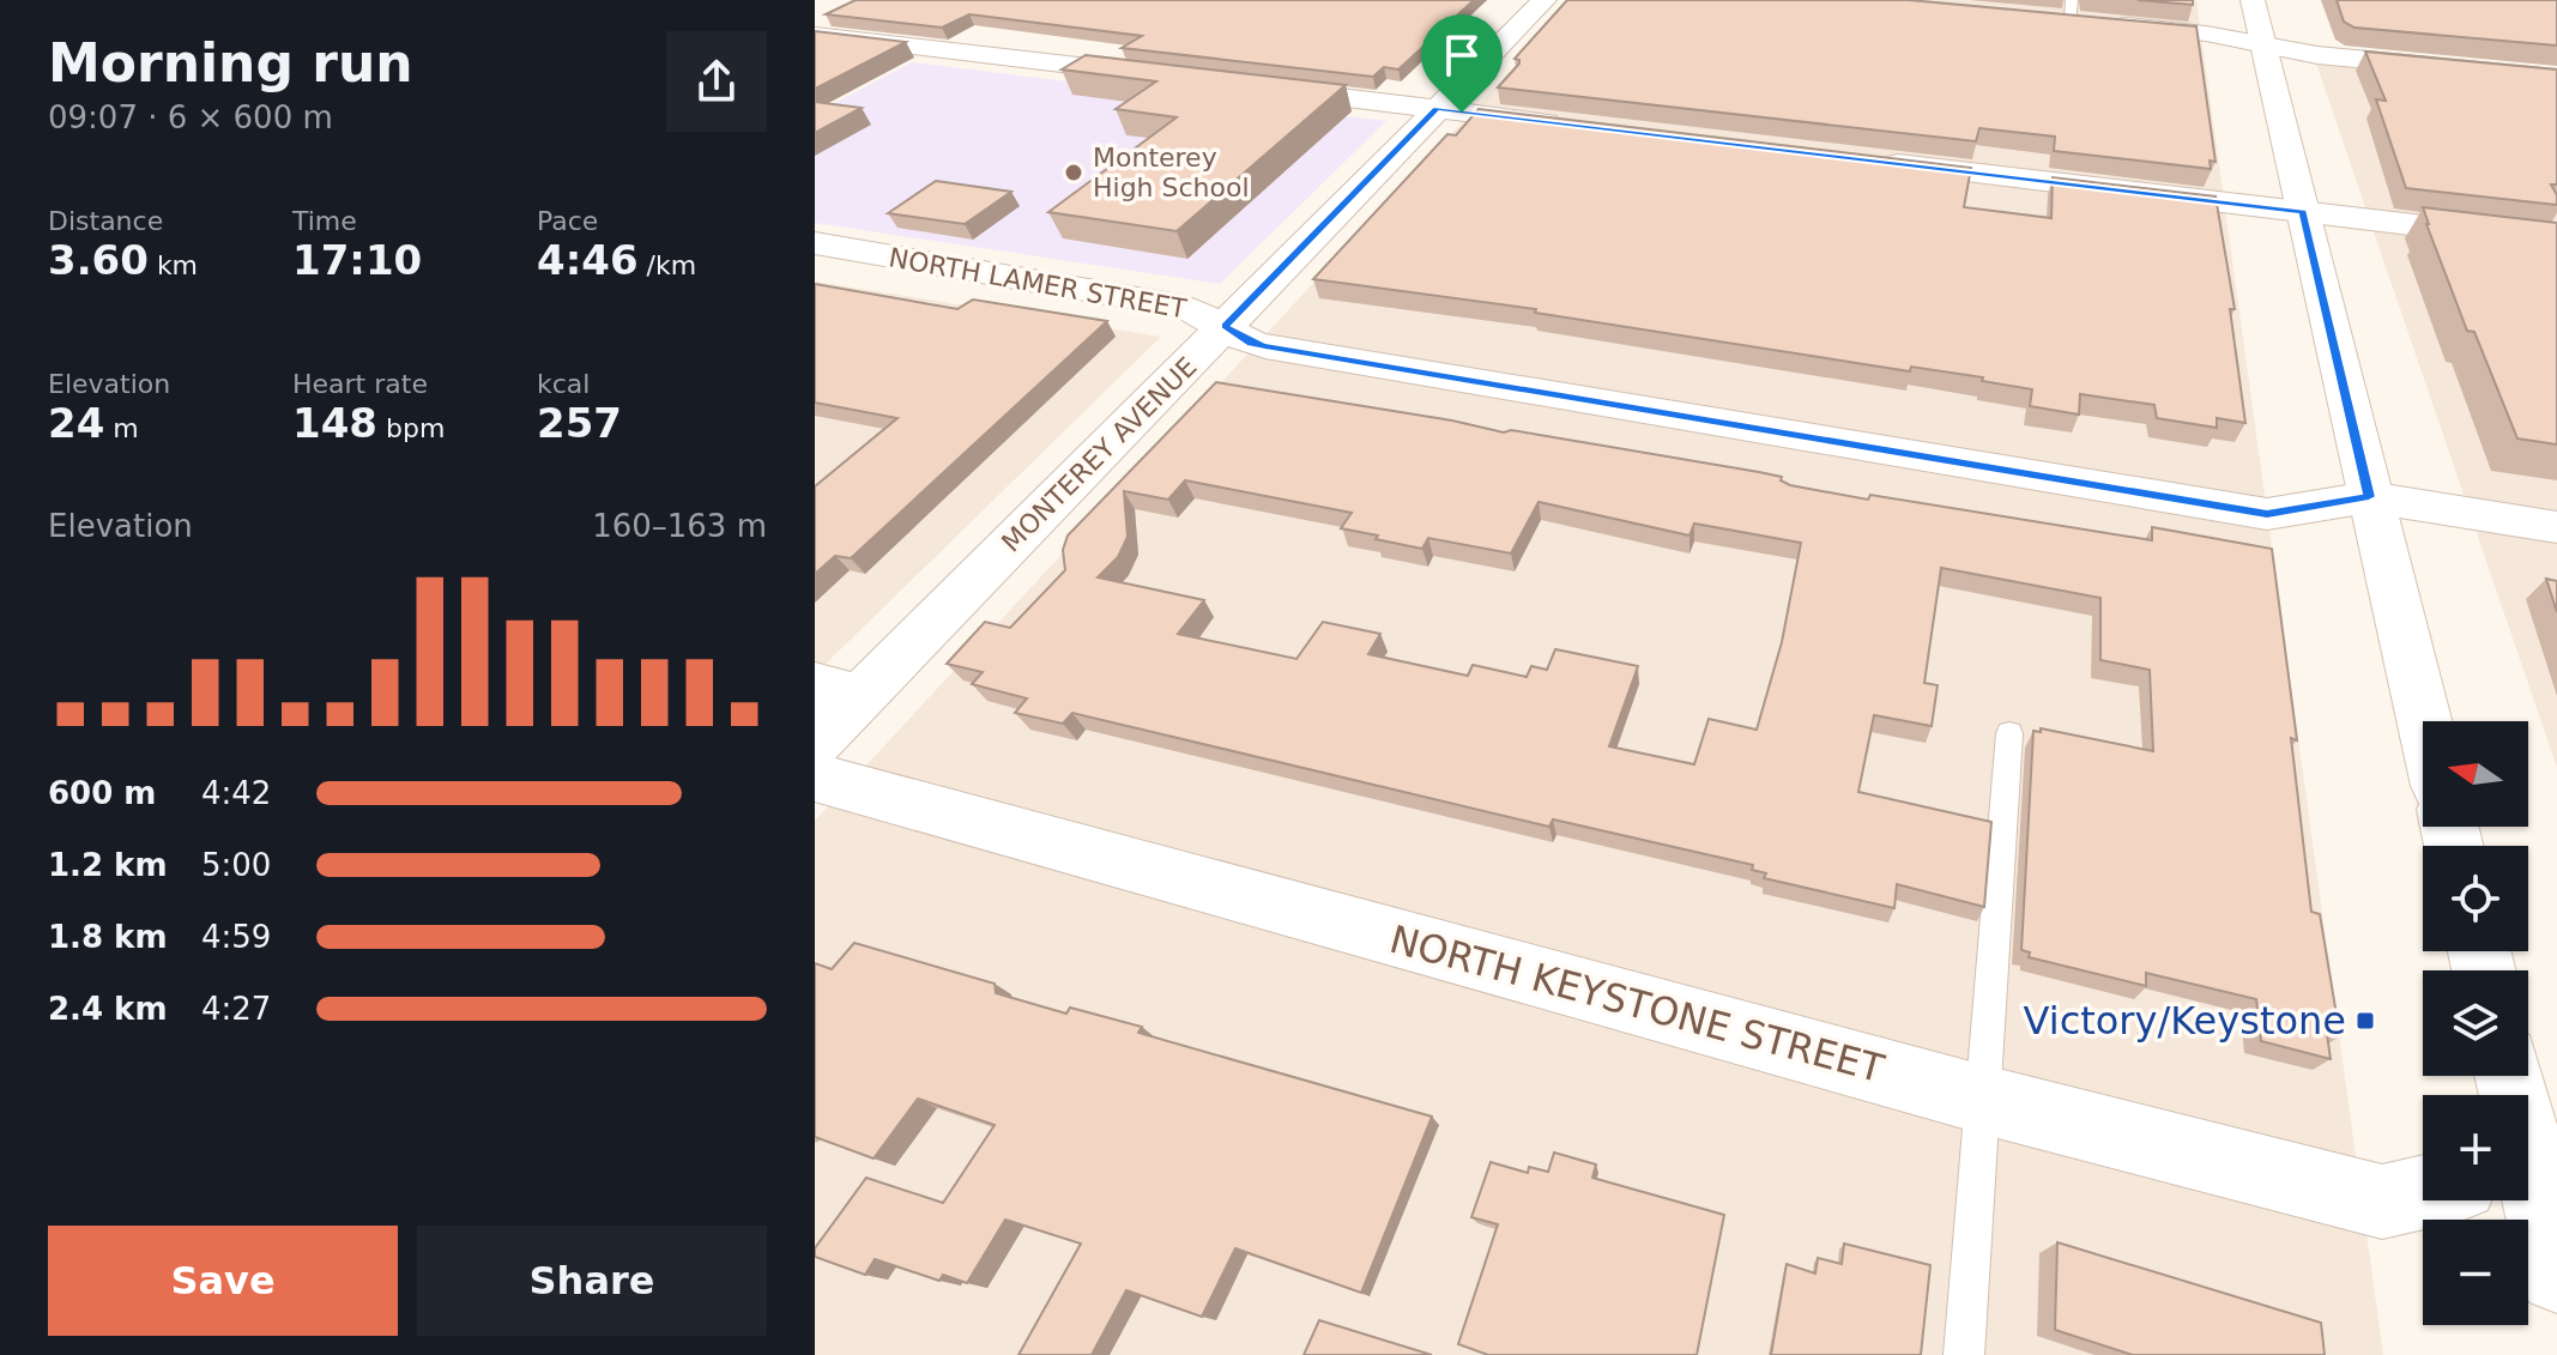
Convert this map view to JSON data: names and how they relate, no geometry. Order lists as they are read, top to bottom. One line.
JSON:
{"streets":{"street":["NORTH LAMER STREET","MONTEREY AVENUE","NORTH KEYSTONE STREET"]},"crossings":[["NORTH LAMER STREET","MONTEREY AVENUE"]],"places":{"other":["Monterey High School"],"transit":["Victory/Keystone"]},"north":"left","page":{"heading":["Morning run","09:07 · 6 × 600 m"],"stats":[["Distance","3.60 km"],["Time","17:10"],["Pace","4:46 /km"],["Elevation","24 m"],["Heart rate","148 bpm"],["kcal","257"]],"chart":["Elevation","160–163 m"],"map_buttons":["+","−"],"list":[{"name":"600 m","note":"4:42"},{"name":"1.2 km","note":"5:00"},{"name":"1.8 km","note":"4:59"},{"name":"2.4 km","note":"4:27"}],"buttons":["Save","Share"]}}
